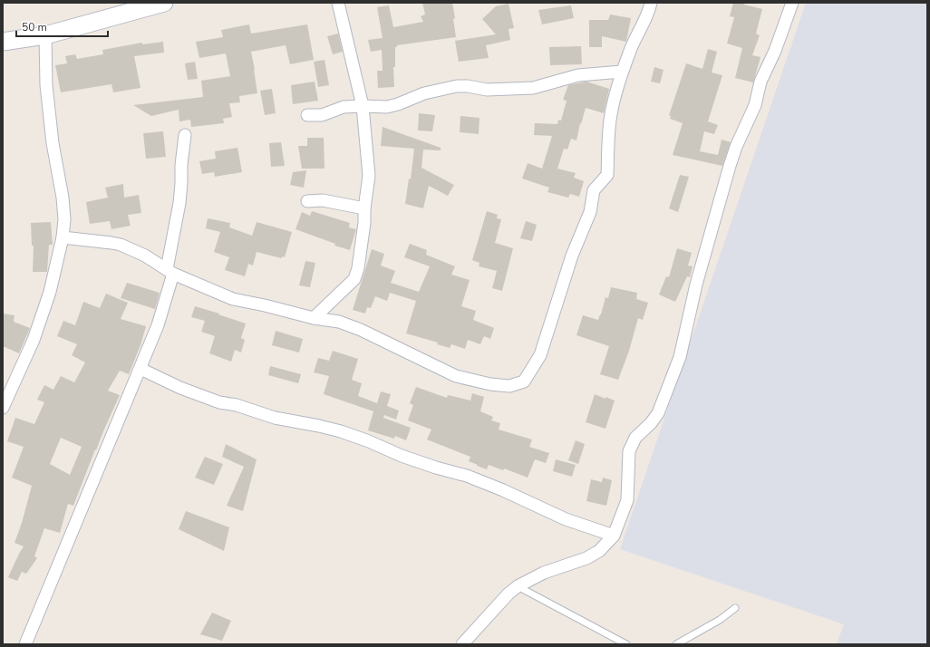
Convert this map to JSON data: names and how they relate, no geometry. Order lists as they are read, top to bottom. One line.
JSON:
{"scale_bar":"50 m"}
